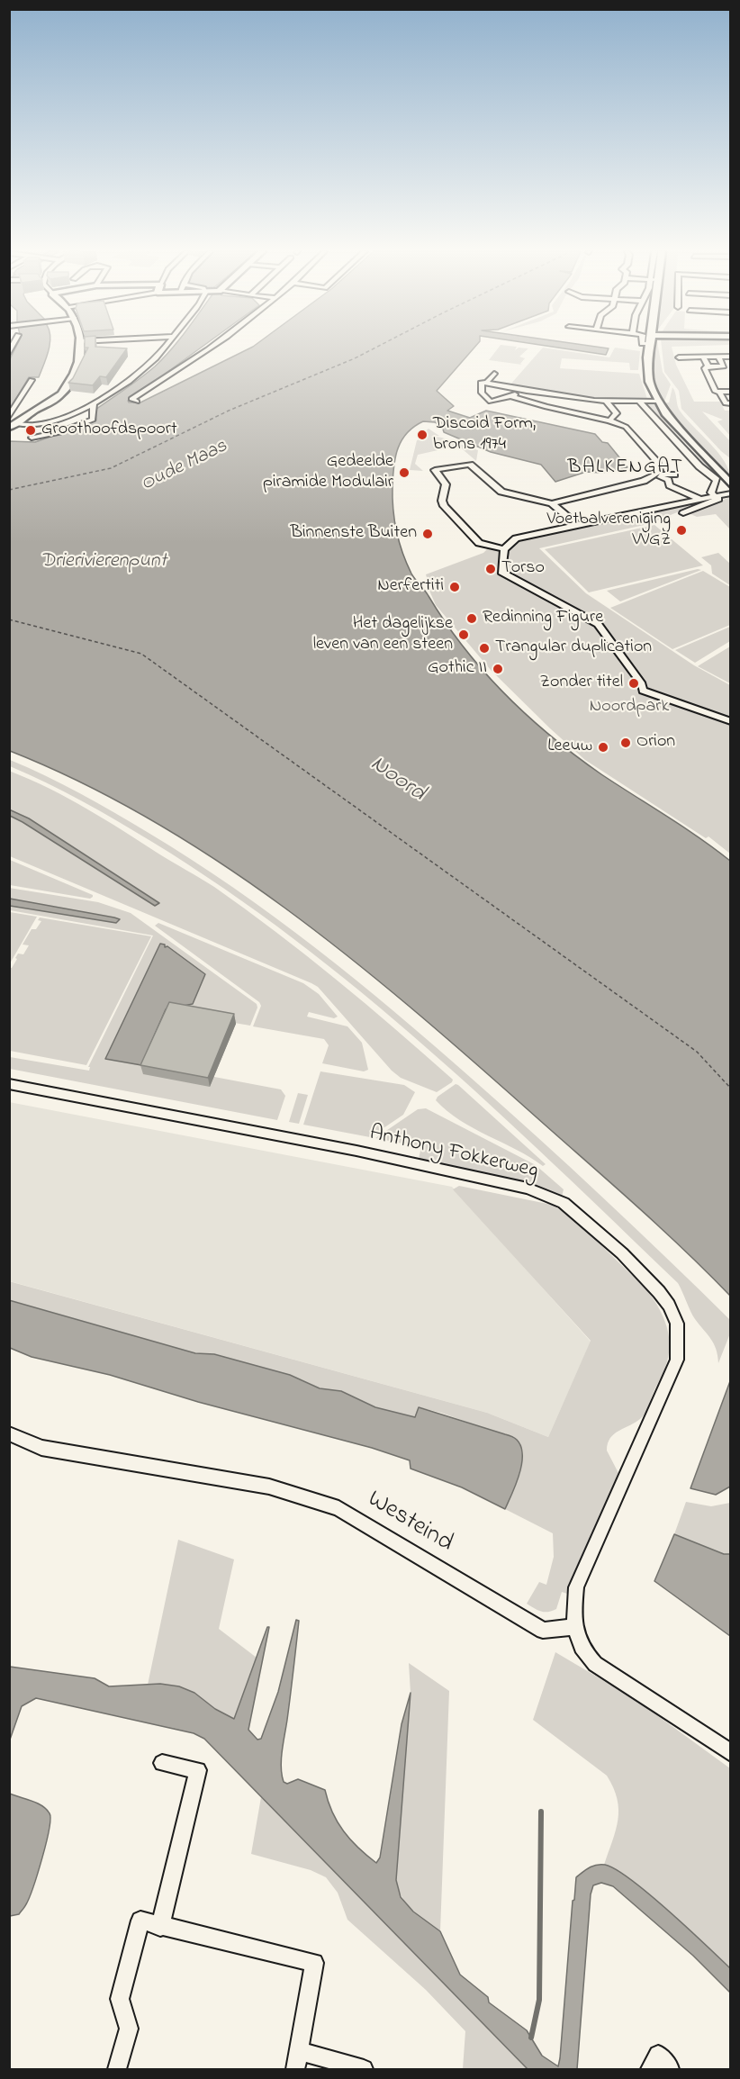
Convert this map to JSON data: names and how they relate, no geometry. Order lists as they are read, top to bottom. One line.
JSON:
{"streets":{"street":["Anthony Fokkerweg","Westeind"]},"crossings":[["Anthony Fokkerweg","Westeind"]],"districts":["BALKENGAT"],"water":["Oude Maas","Drierivierenpunt","Noord"],"parks":["Noordpark"],"places":["Groothoofdspoort","Discoid Form, brons 1974","Gedeelde piramide Modulair","Voetbalvereniging VVGZ","Binnenste Buiten","Torso","Nerfertiti","Redinning Figure","Het dagelijkse leven van een steen","Trangular duplication","Gothic II","Zonder titel","Orion","Leeuw"]}
